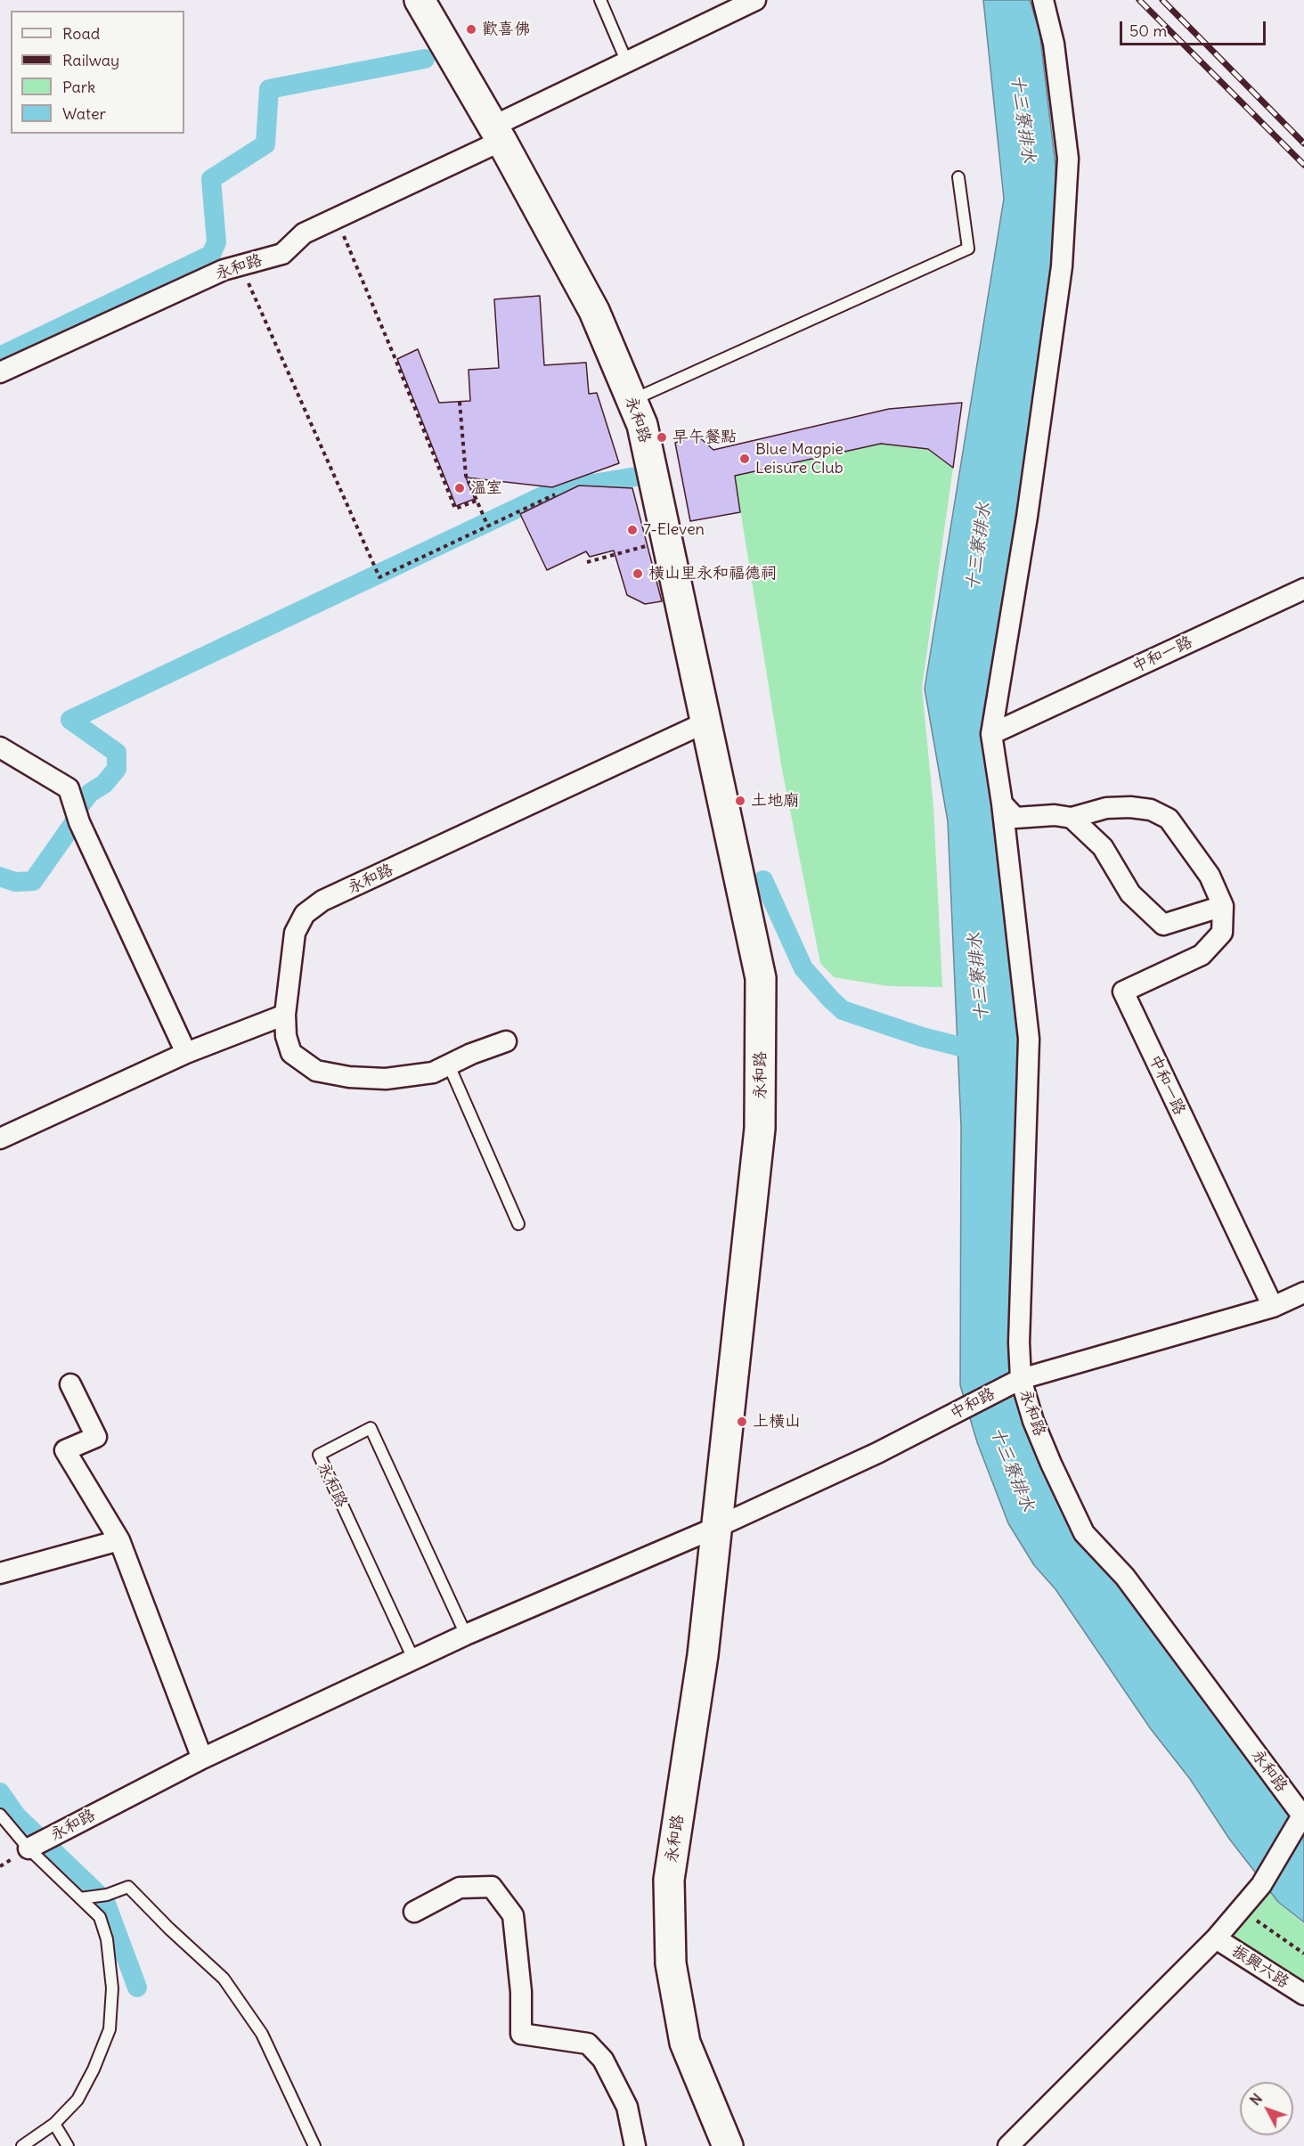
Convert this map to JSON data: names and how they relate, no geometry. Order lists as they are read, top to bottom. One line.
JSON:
{"streets":{"main road":["永和路"],"street":["中和一路","中和路","振興六路"]},"crossings":[["永和路","中和一路"],["永和路","中和路"],["永和路","振興六路"],["中和一路","中和路"]],"water":["十三寮排水"],"places":["歡喜佛","早午餐點","Blue Magpie Leisure Club","溫室","7-Eleven","橫山里永和福德祠","土地廟","上橫山"],"legend":["Road","Railway","Park","Water"],"scale_bar":"50 m","north":"top left"}
